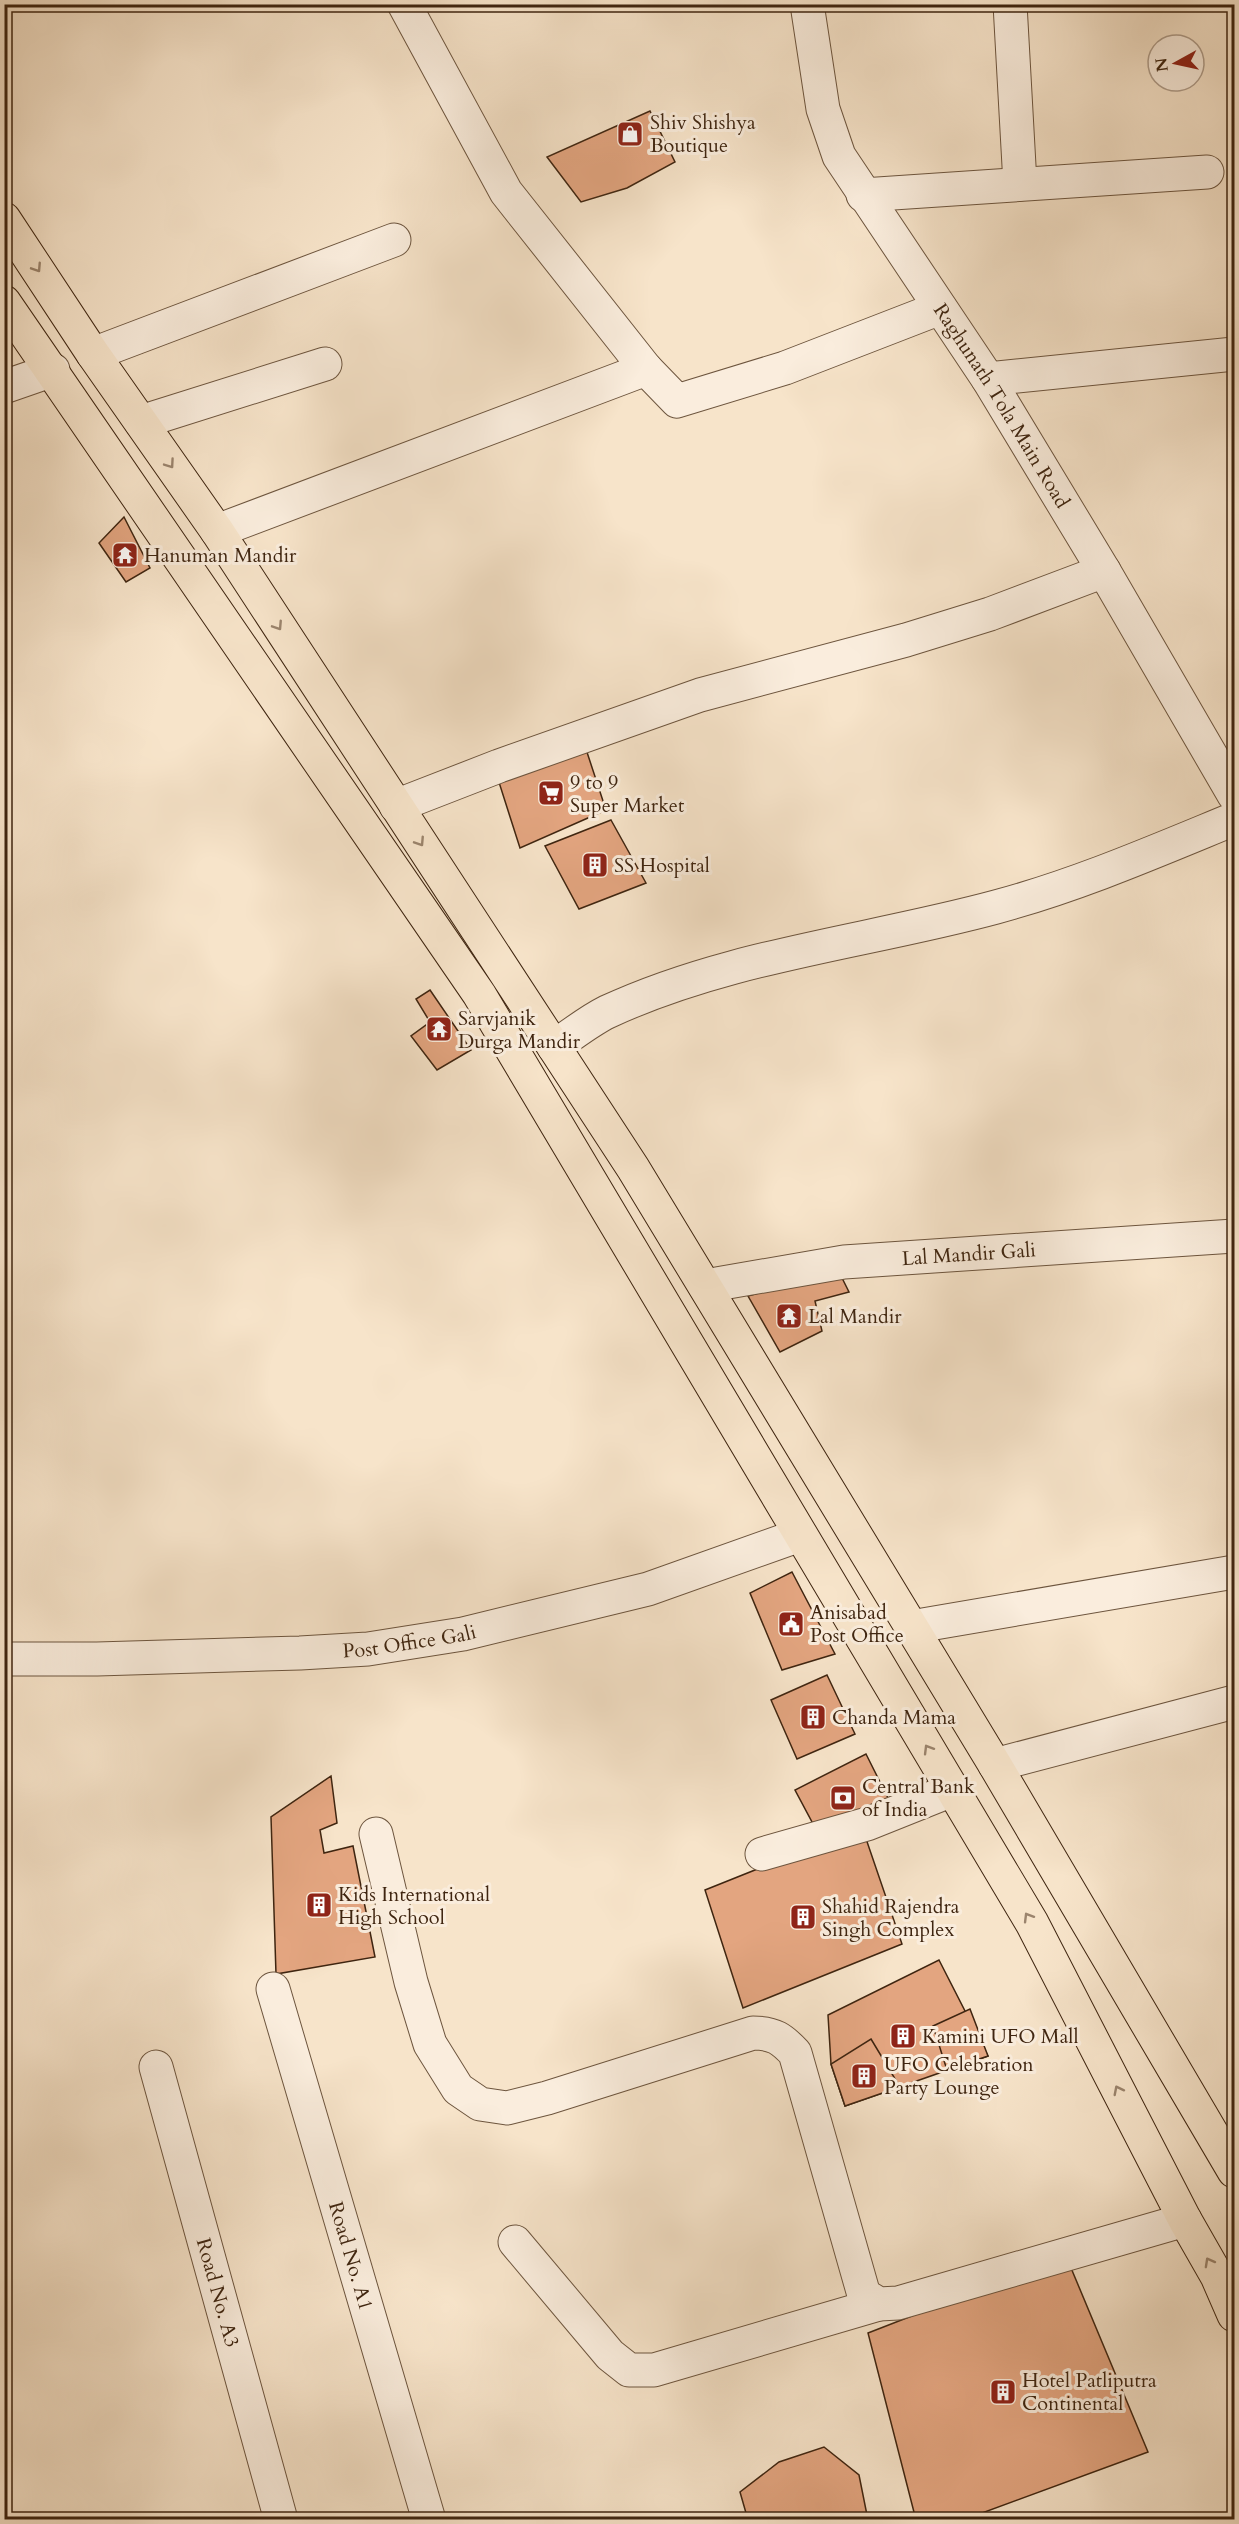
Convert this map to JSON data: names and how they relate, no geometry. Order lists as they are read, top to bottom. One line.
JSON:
{"streets":{"street":["Raghunath Tola Main Road","Lal Mandir Gali","Post Office Gali","Road No. A1","Road No. A3"]},"places":{"shop":["Shiv Shishya Boutique"],"temple":["Hanuman Mandir","Sarvjanik Durga Mandir","Lal Mandir"],"supermarket":["9 to 9 Super Market"],"building":["SS Hospital","Chanda Mama","Kids International High School","Shahid Rajendra Singh Complex","Kamini UFO Mall","UFO Celebration Party Lounge","Hotel Patliputra Continental"],"public building":["Anisabad Post Office"],"bank":["Central Bank of India"]},"north":"left"}
